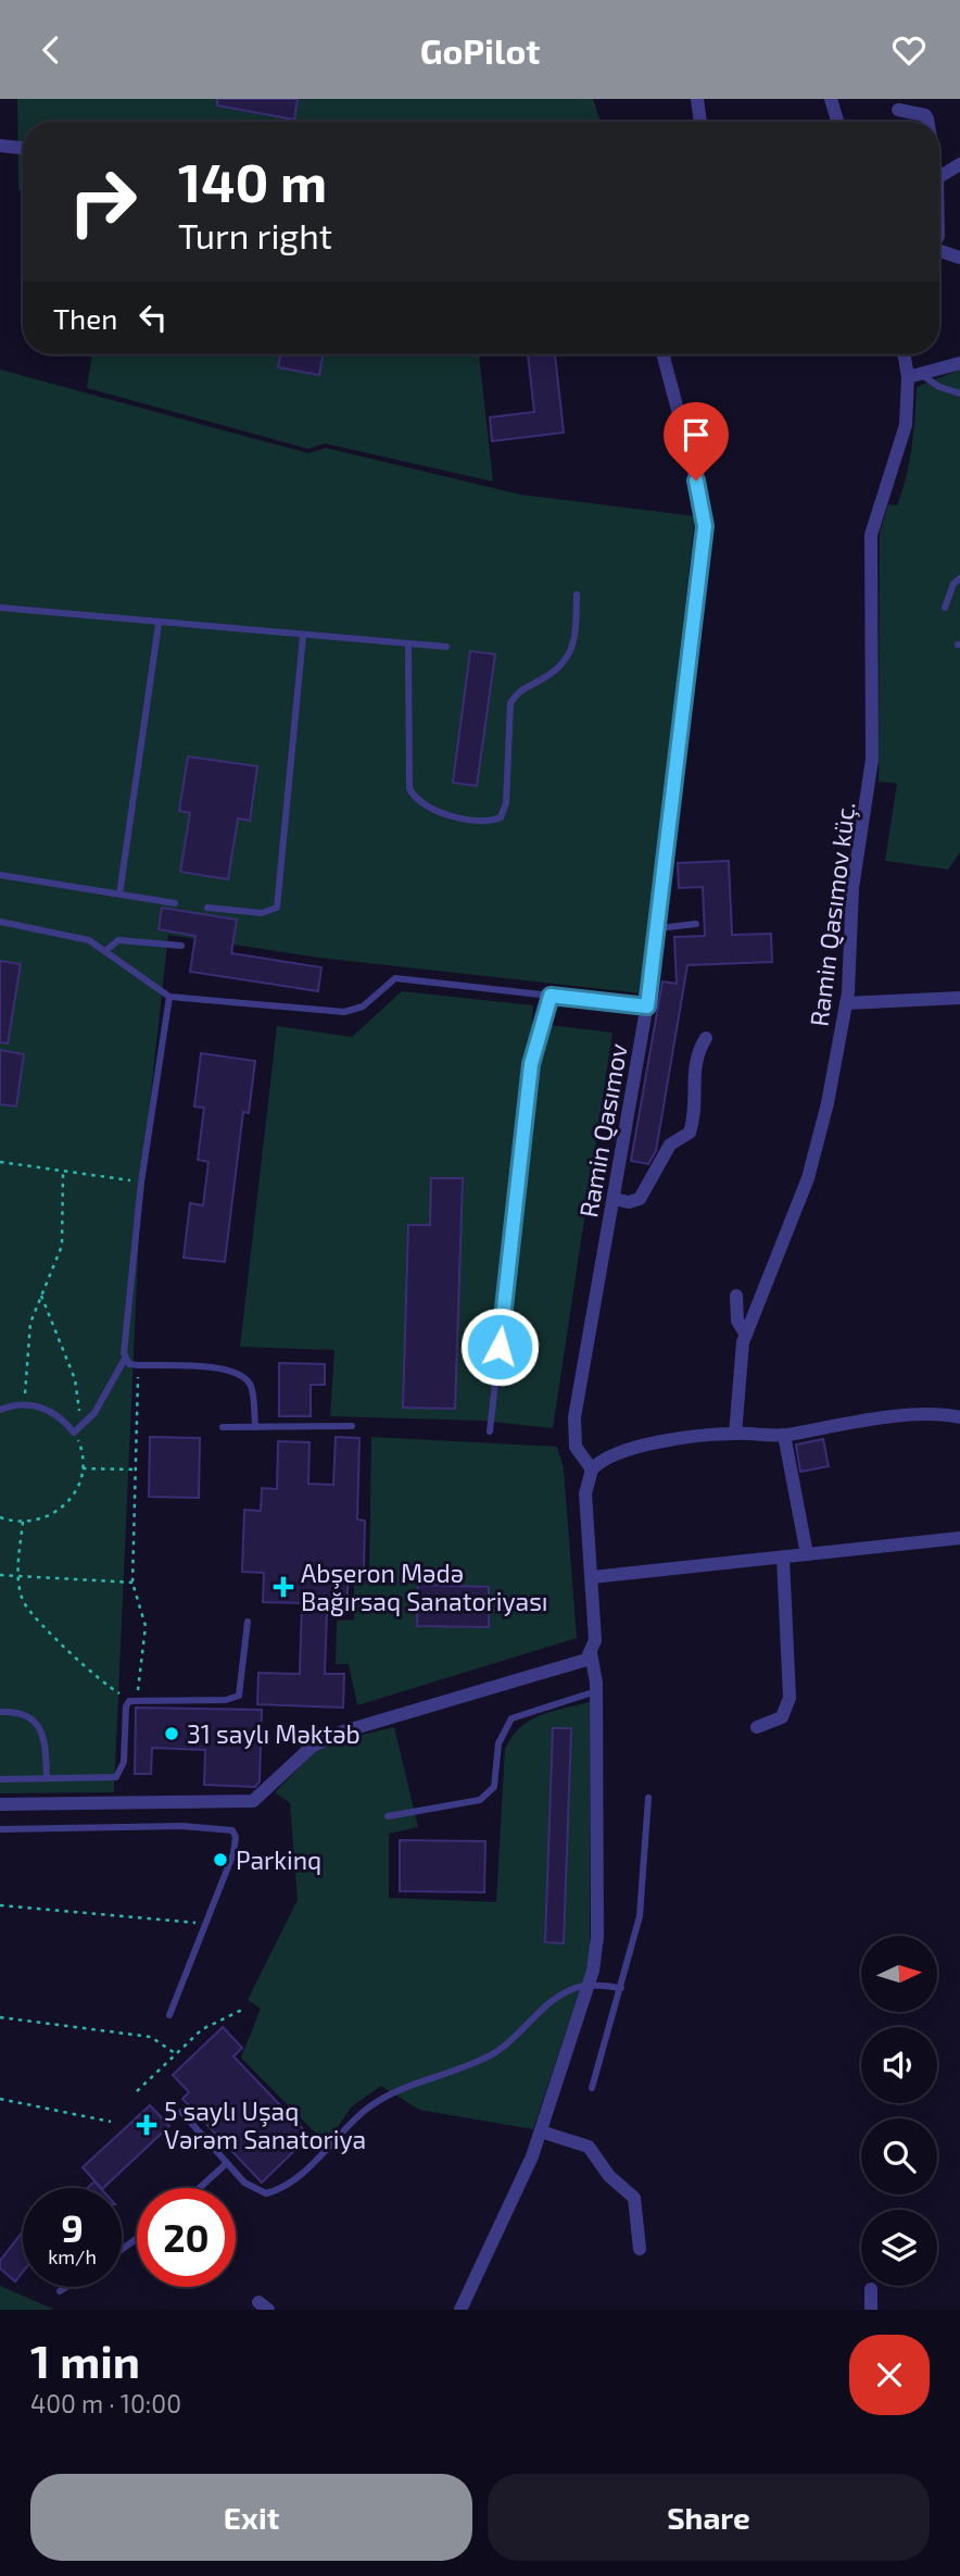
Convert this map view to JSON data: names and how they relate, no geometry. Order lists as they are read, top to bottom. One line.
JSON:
{"streets":{"street":["Ramin Qasımov küç.","Ramin Qasımov"]},"places":{"health":["Abşeron Mədə Bağırsaq Sanatoriyası","5 saylı Uşaq Vərəm Sanatoriya"],"other":["31 saylı Məktəb","Parkinq"]},"north":"right","page":{"header":"GoPilot","turn":["140 m","Turn right"],"then":"Then","speed":"9 km/h","limit":"20","heading":["1 min","400 m · 10:00"],"buttons":["Exit","Share"]}}
